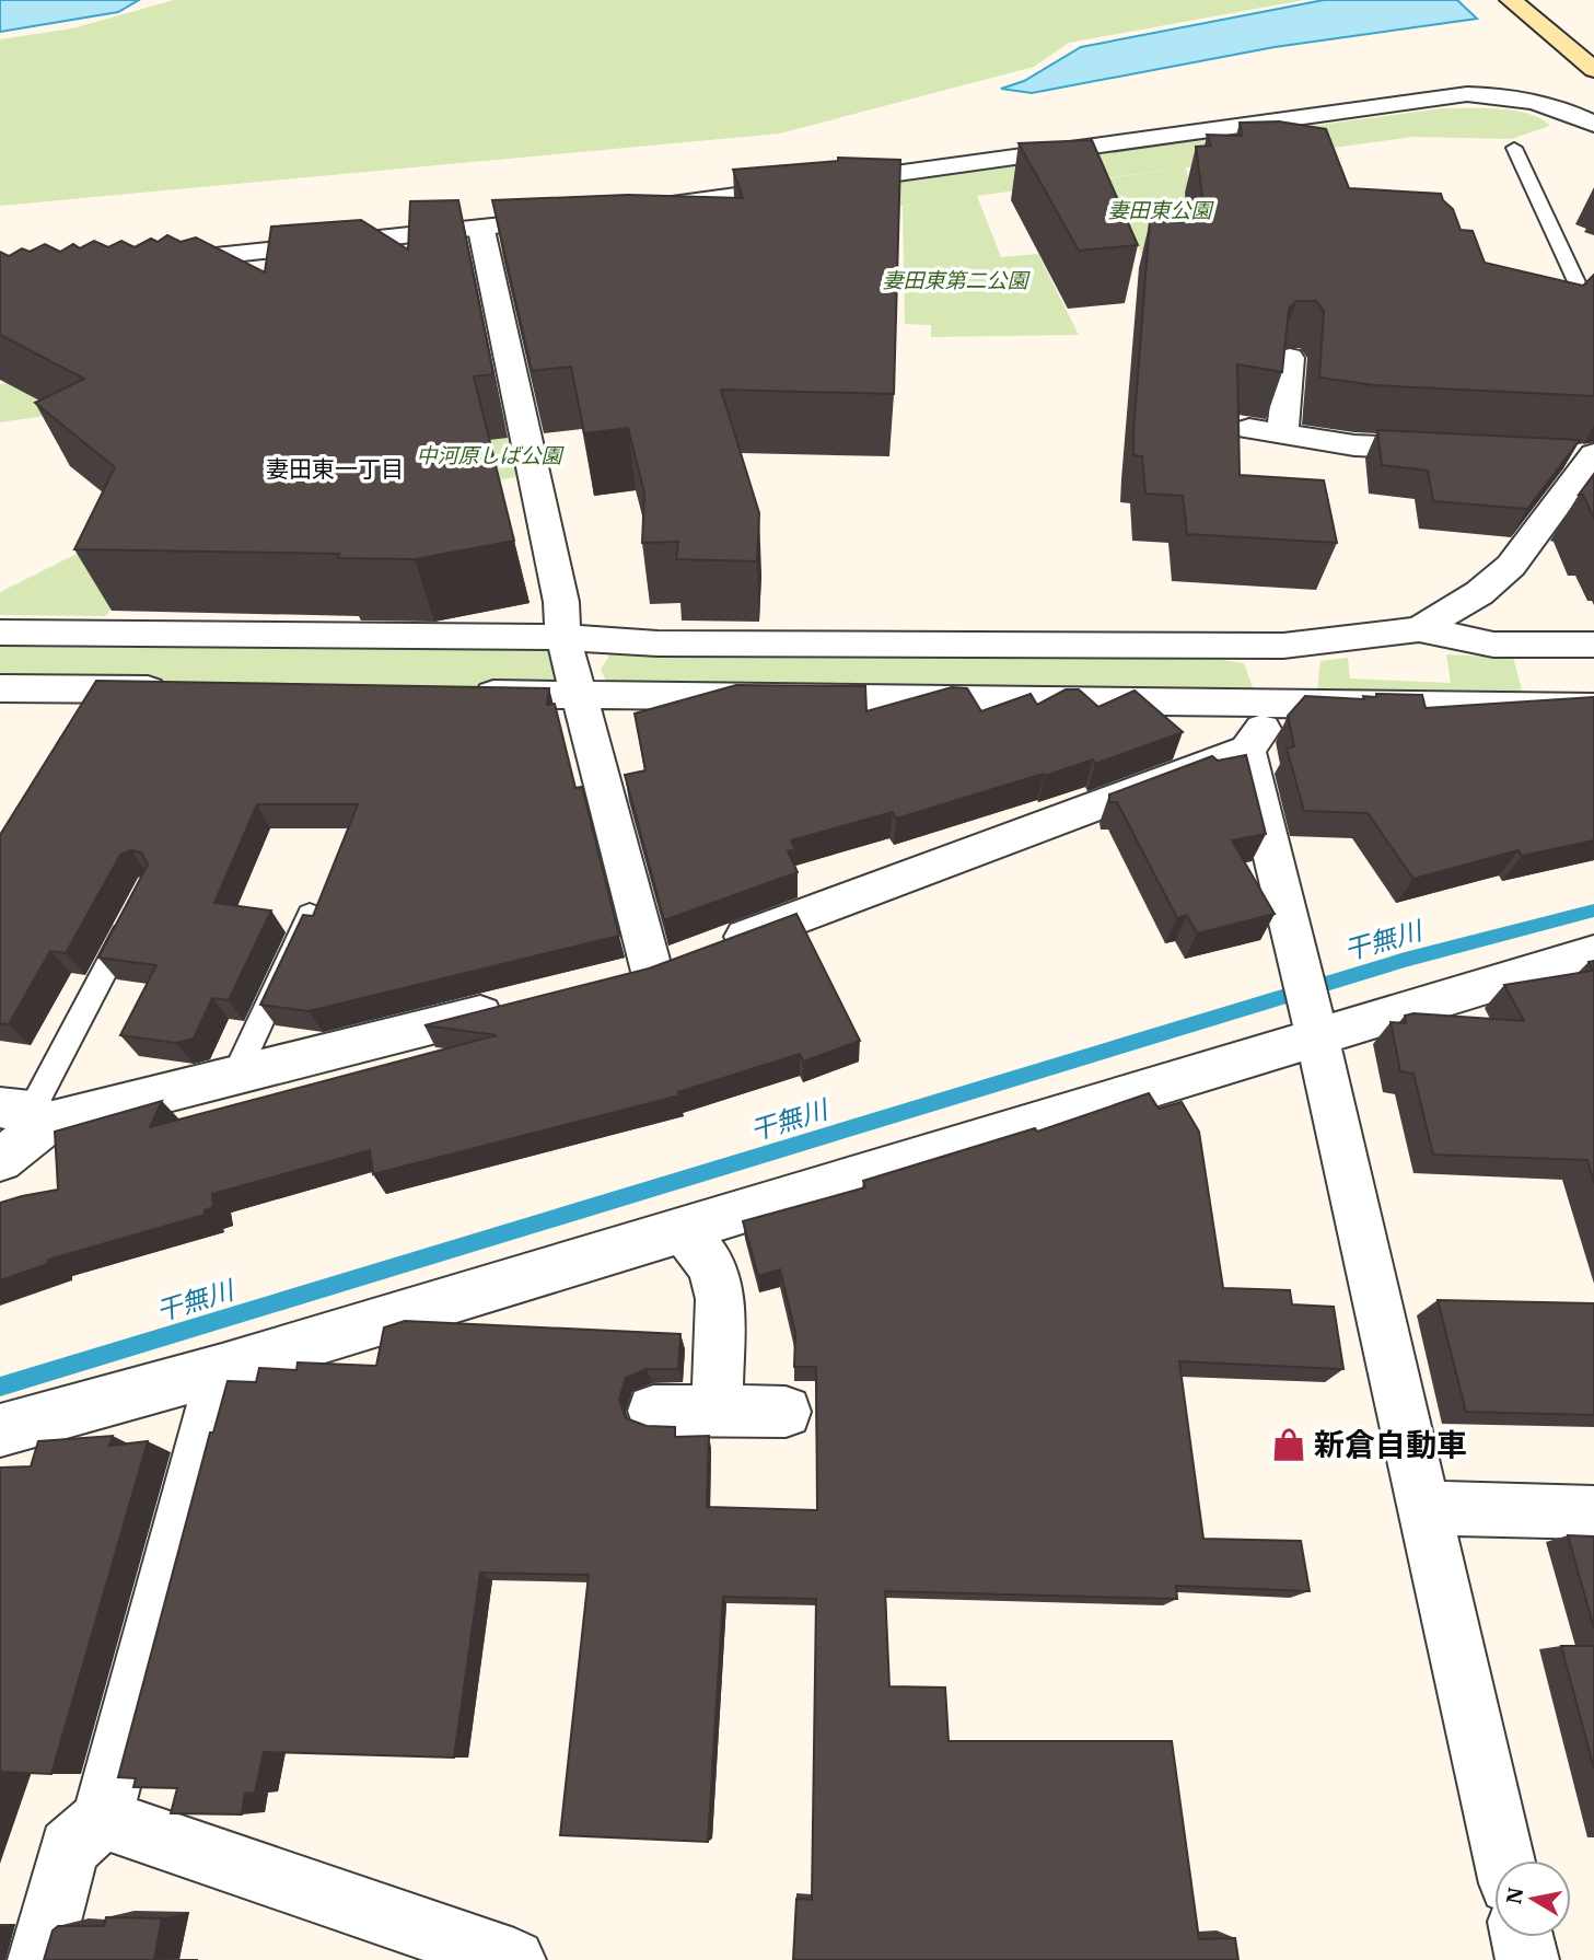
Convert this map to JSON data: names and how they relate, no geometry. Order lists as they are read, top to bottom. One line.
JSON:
{"districts":["妻田東一丁目"],"water":["干無川"],"parks":["妻田東公園","妻田東第二公園","中河原しば公園"],"places":{"shop":["新倉自動車"]},"north":"left"}
